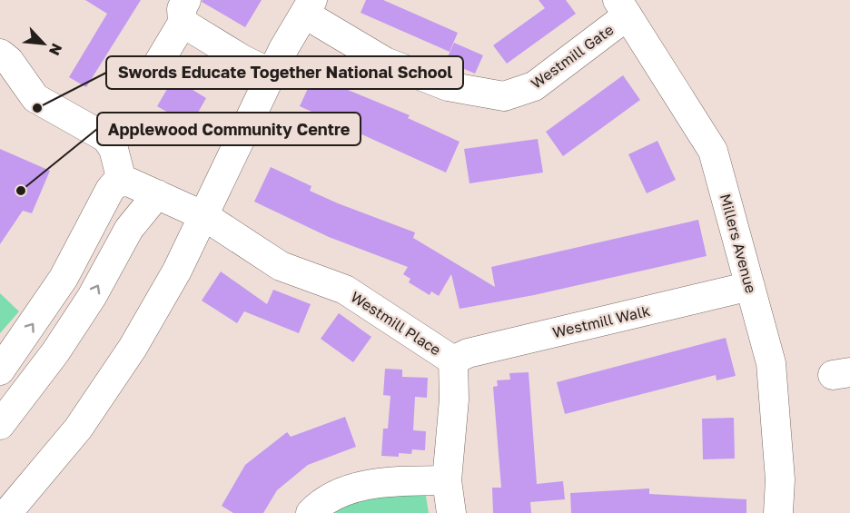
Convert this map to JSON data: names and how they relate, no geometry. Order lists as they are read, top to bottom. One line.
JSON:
{"streets":{"street":["Westmill Gate","Millers Avenue","Westmill Walk","Westmill Place"]},"crossings":[["Westmill Gate","Millers Avenue"],["Millers Avenue","Westmill Walk"],["Westmill Walk","Westmill Place"]],"places":["Swords Educate Together National School","Applewood Community Centre"],"north":"bottom right"}
